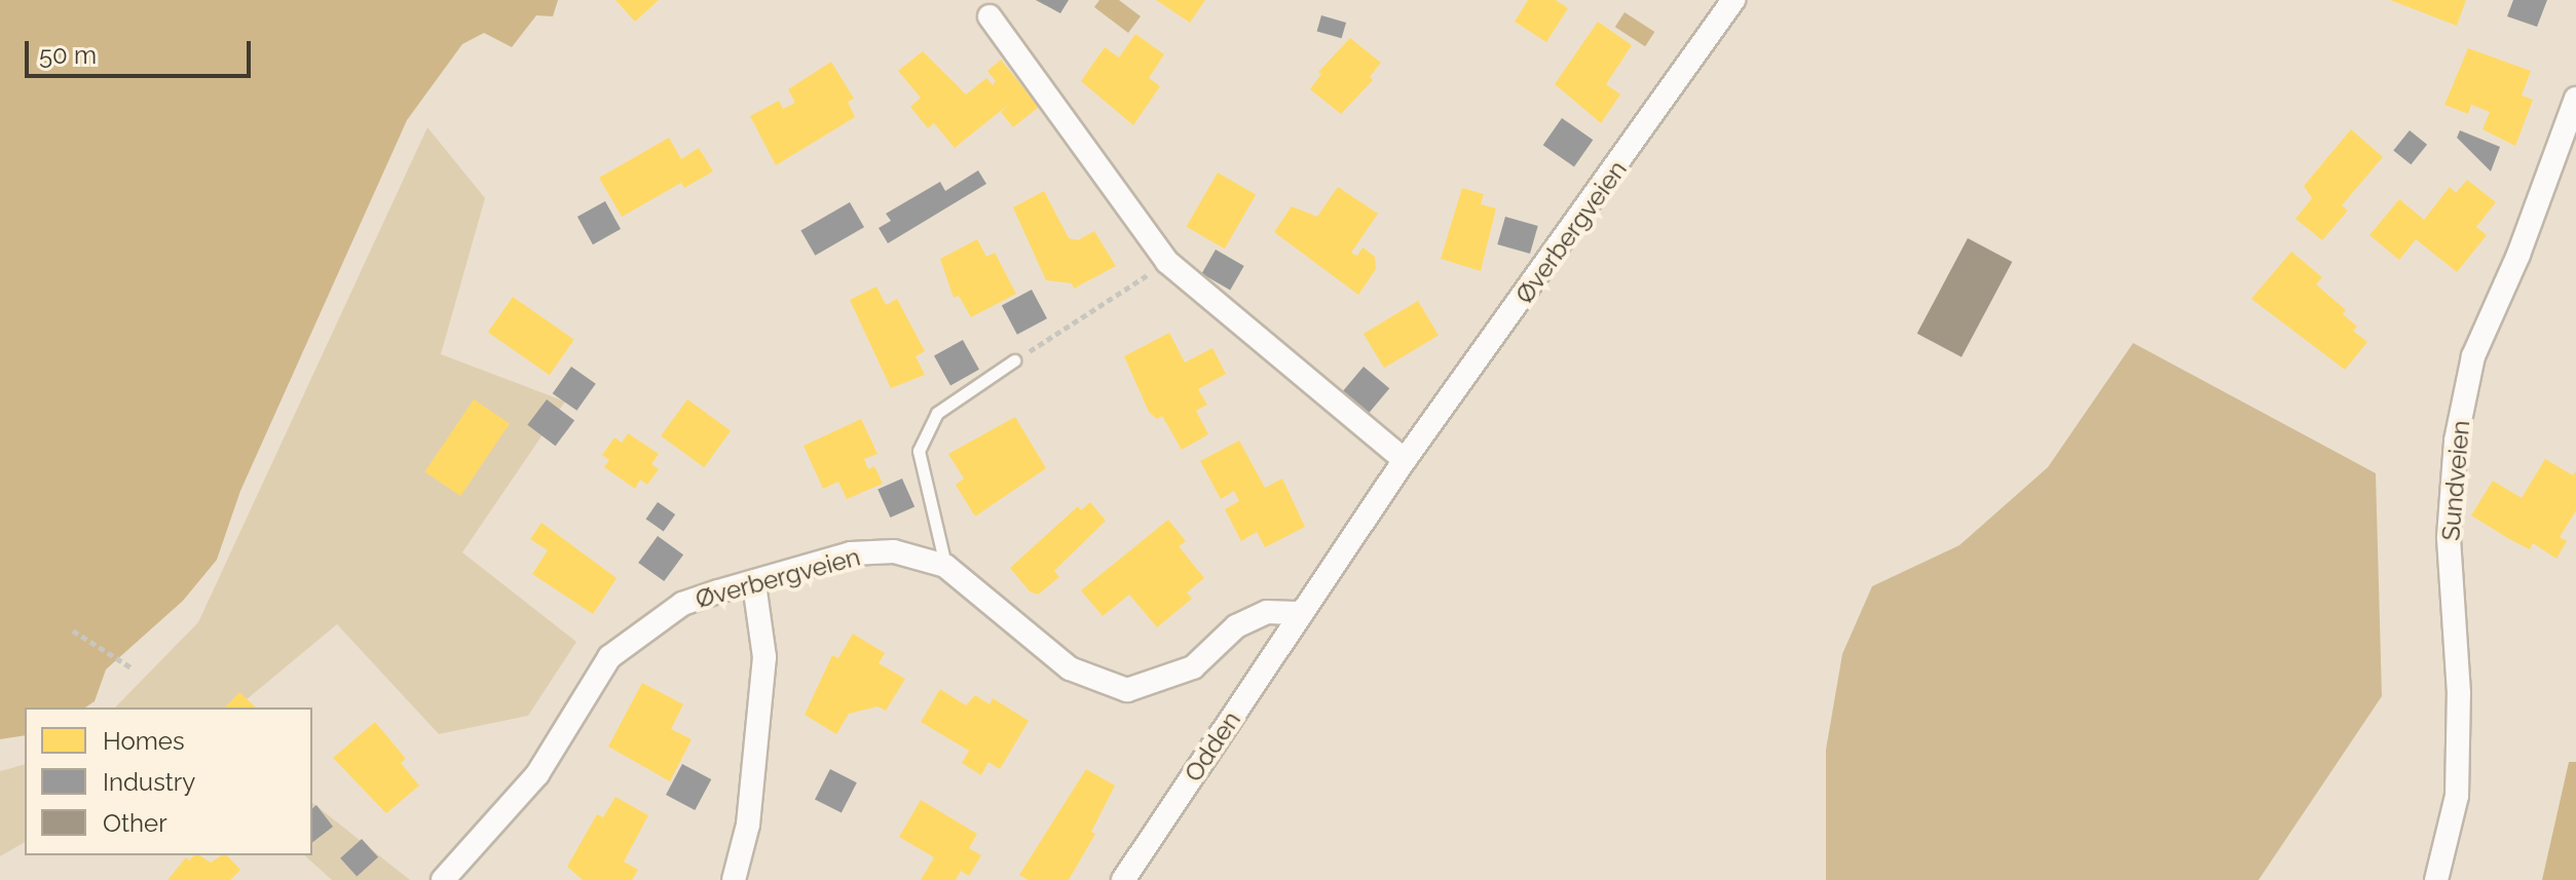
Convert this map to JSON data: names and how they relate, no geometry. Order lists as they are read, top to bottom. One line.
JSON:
{"streets":{"street":["Øverbergveien","Sundveien","Odden"]},"crossings":[["Øverbergveien","Odden"]],"legend":["Homes","Industry","Other"],"scale_bar":"50 m"}
